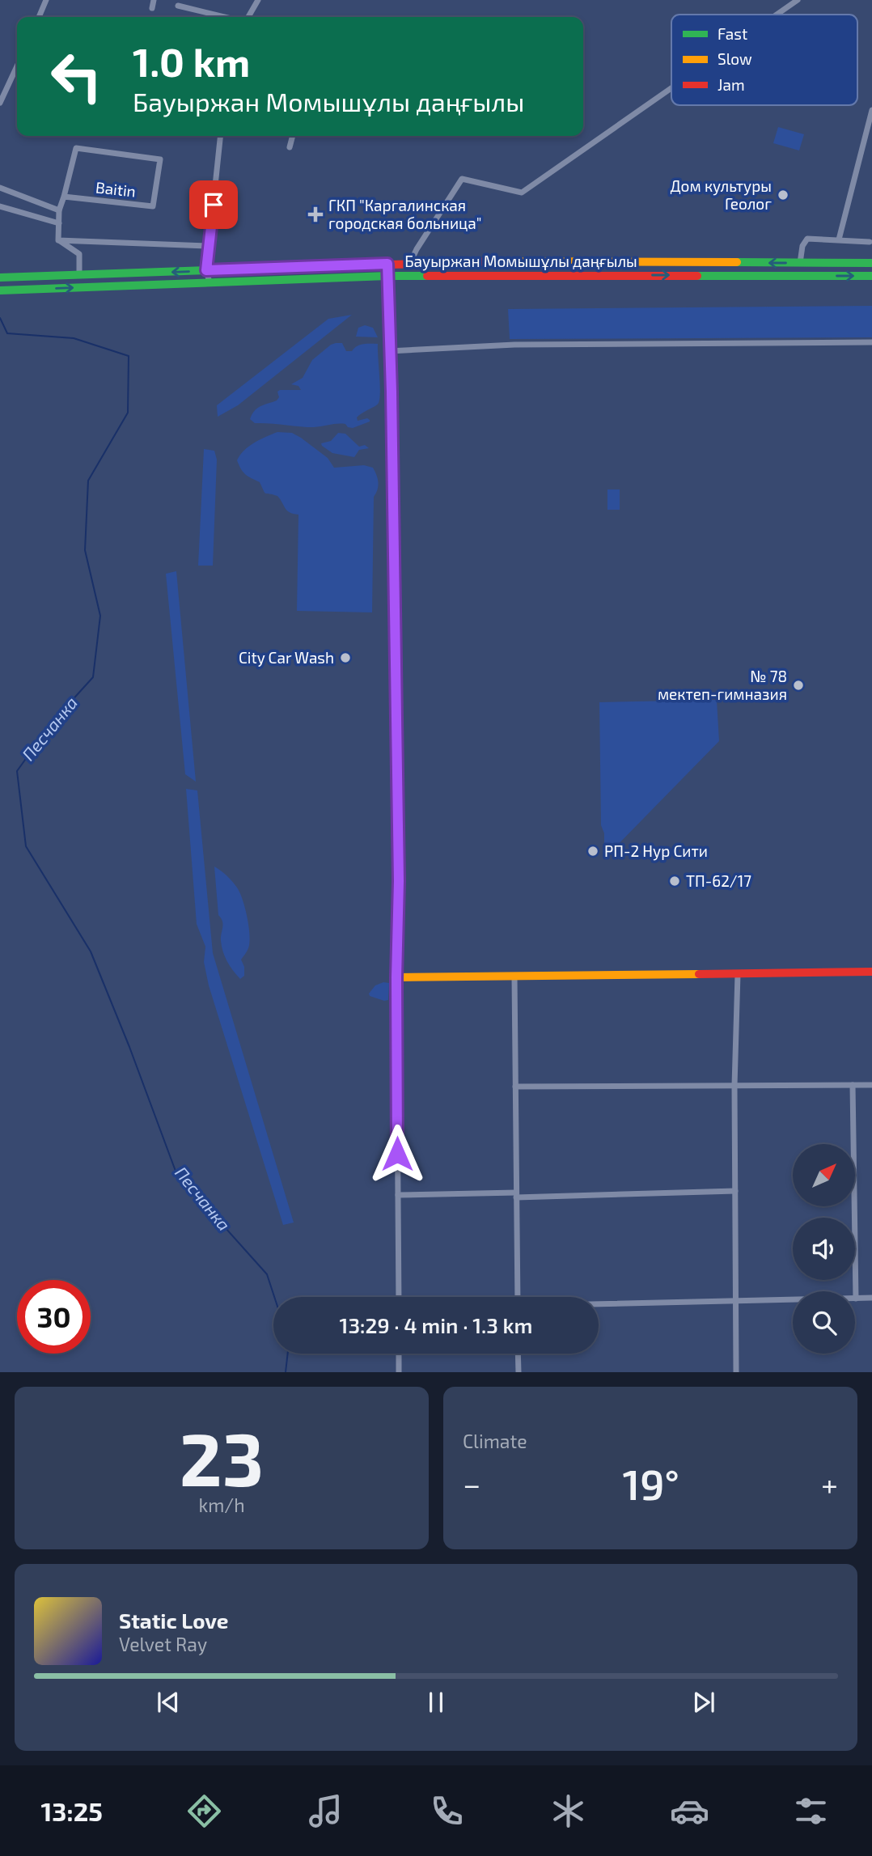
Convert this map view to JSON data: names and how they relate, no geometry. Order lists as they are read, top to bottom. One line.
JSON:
{"streets":{"main road":["Бауыржан Момышұлы даңғылы"],"street":["Baitin"]},"water":["Песчанка"],"places":{"other":["Дом культуры Геолог","City Car Wash","№ 78 мектеп-гимназия","РП-2 Нур Сити","ТП-62/17"],"health":["ГКП \"Каргалинская городская больница\""]},"legend":["Fast","Slow","Jam"],"north":"top right","page":{"turn":["1.0 km","Бауыржан Момышұлы даңғылы"],"limit":"30","trip":"13:29 · 4 min · 1.3 km","tile":[["23","km/h"],"Climate"],"heat":["−","19°","+"],"song":["Static Love","Velvet Ray"],"tabs":"13:25"}}
